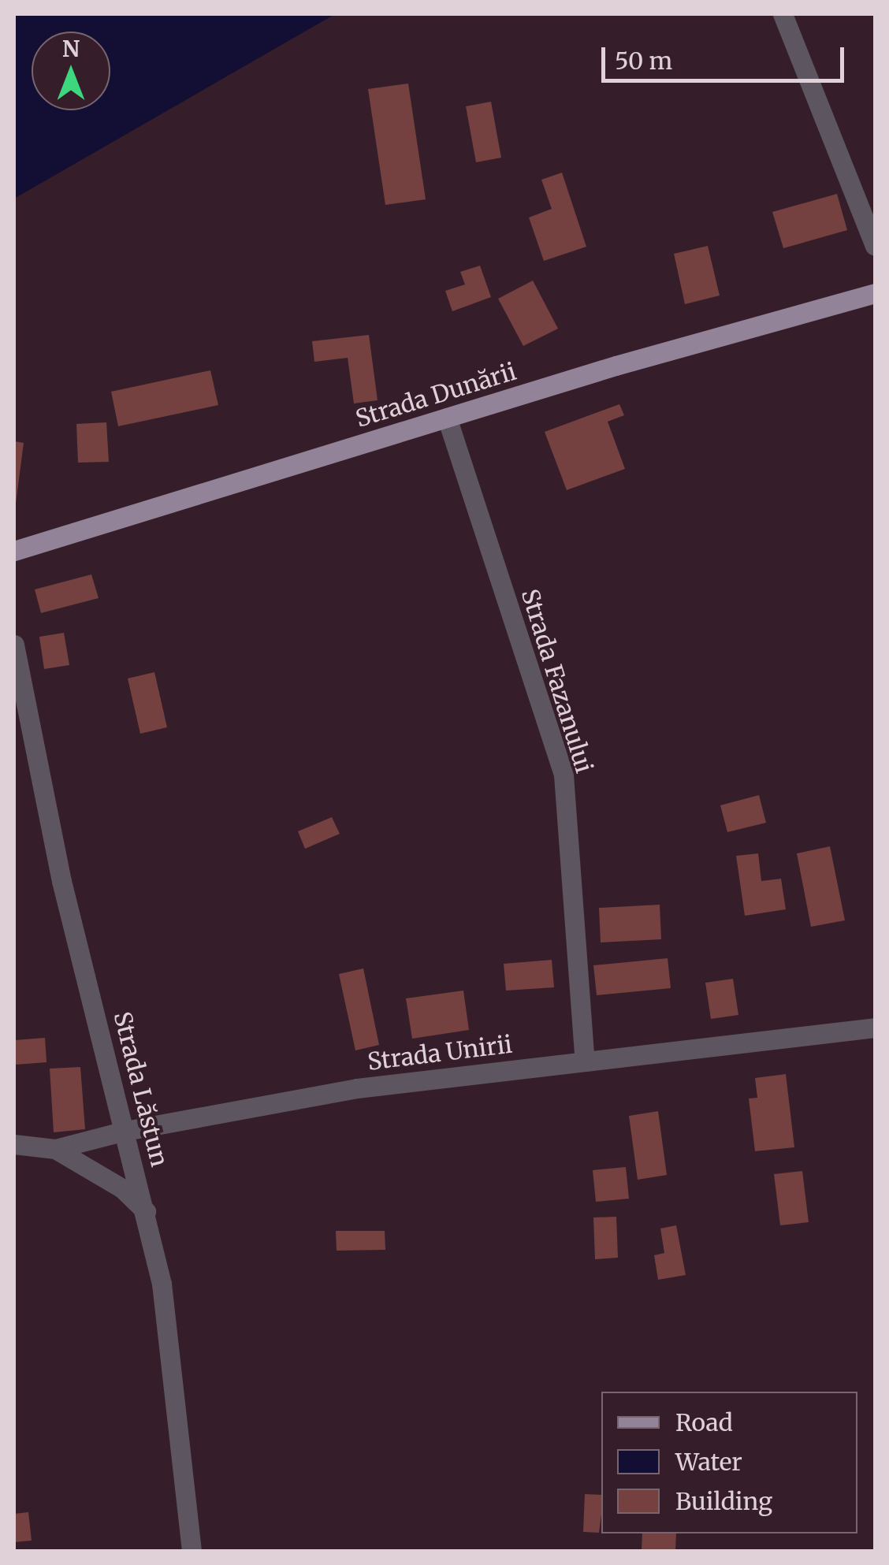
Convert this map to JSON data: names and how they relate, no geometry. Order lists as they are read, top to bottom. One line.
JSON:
{"streets":{"main road":["Strada Dunării"],"street":["Strada Fazanului","Strada Unirii","Strada Lăstun"]},"crossings":[["Strada Dunării","Strada Fazanului"],["Strada Fazanului","Strada Unirii"],["Strada Unirii","Strada Lăstun"]],"legend":["Road","Water","Building"],"scale_bar":"50 m","north":"top"}
